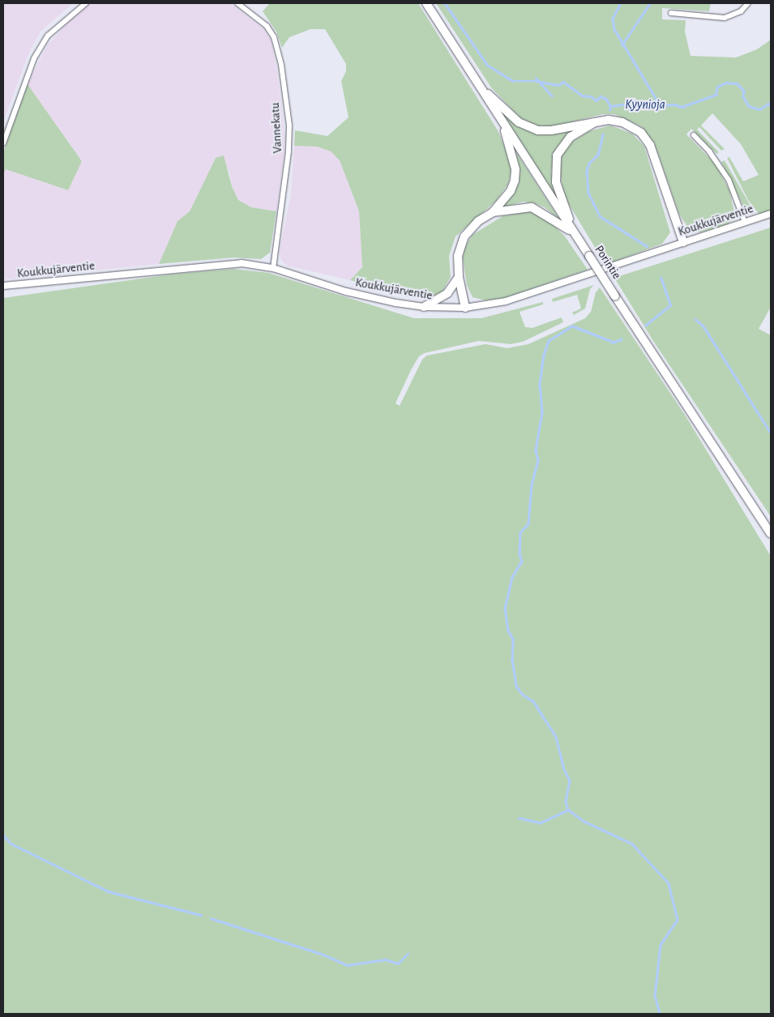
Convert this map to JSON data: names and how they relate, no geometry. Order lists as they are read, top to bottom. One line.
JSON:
{"streets":{"highway":["Porintie"],"street":["Vannekatu","Koukkujärventie"]},"crossings":[["Vannekatu","Koukkujärventie"]],"water":["Kyynioja"]}
